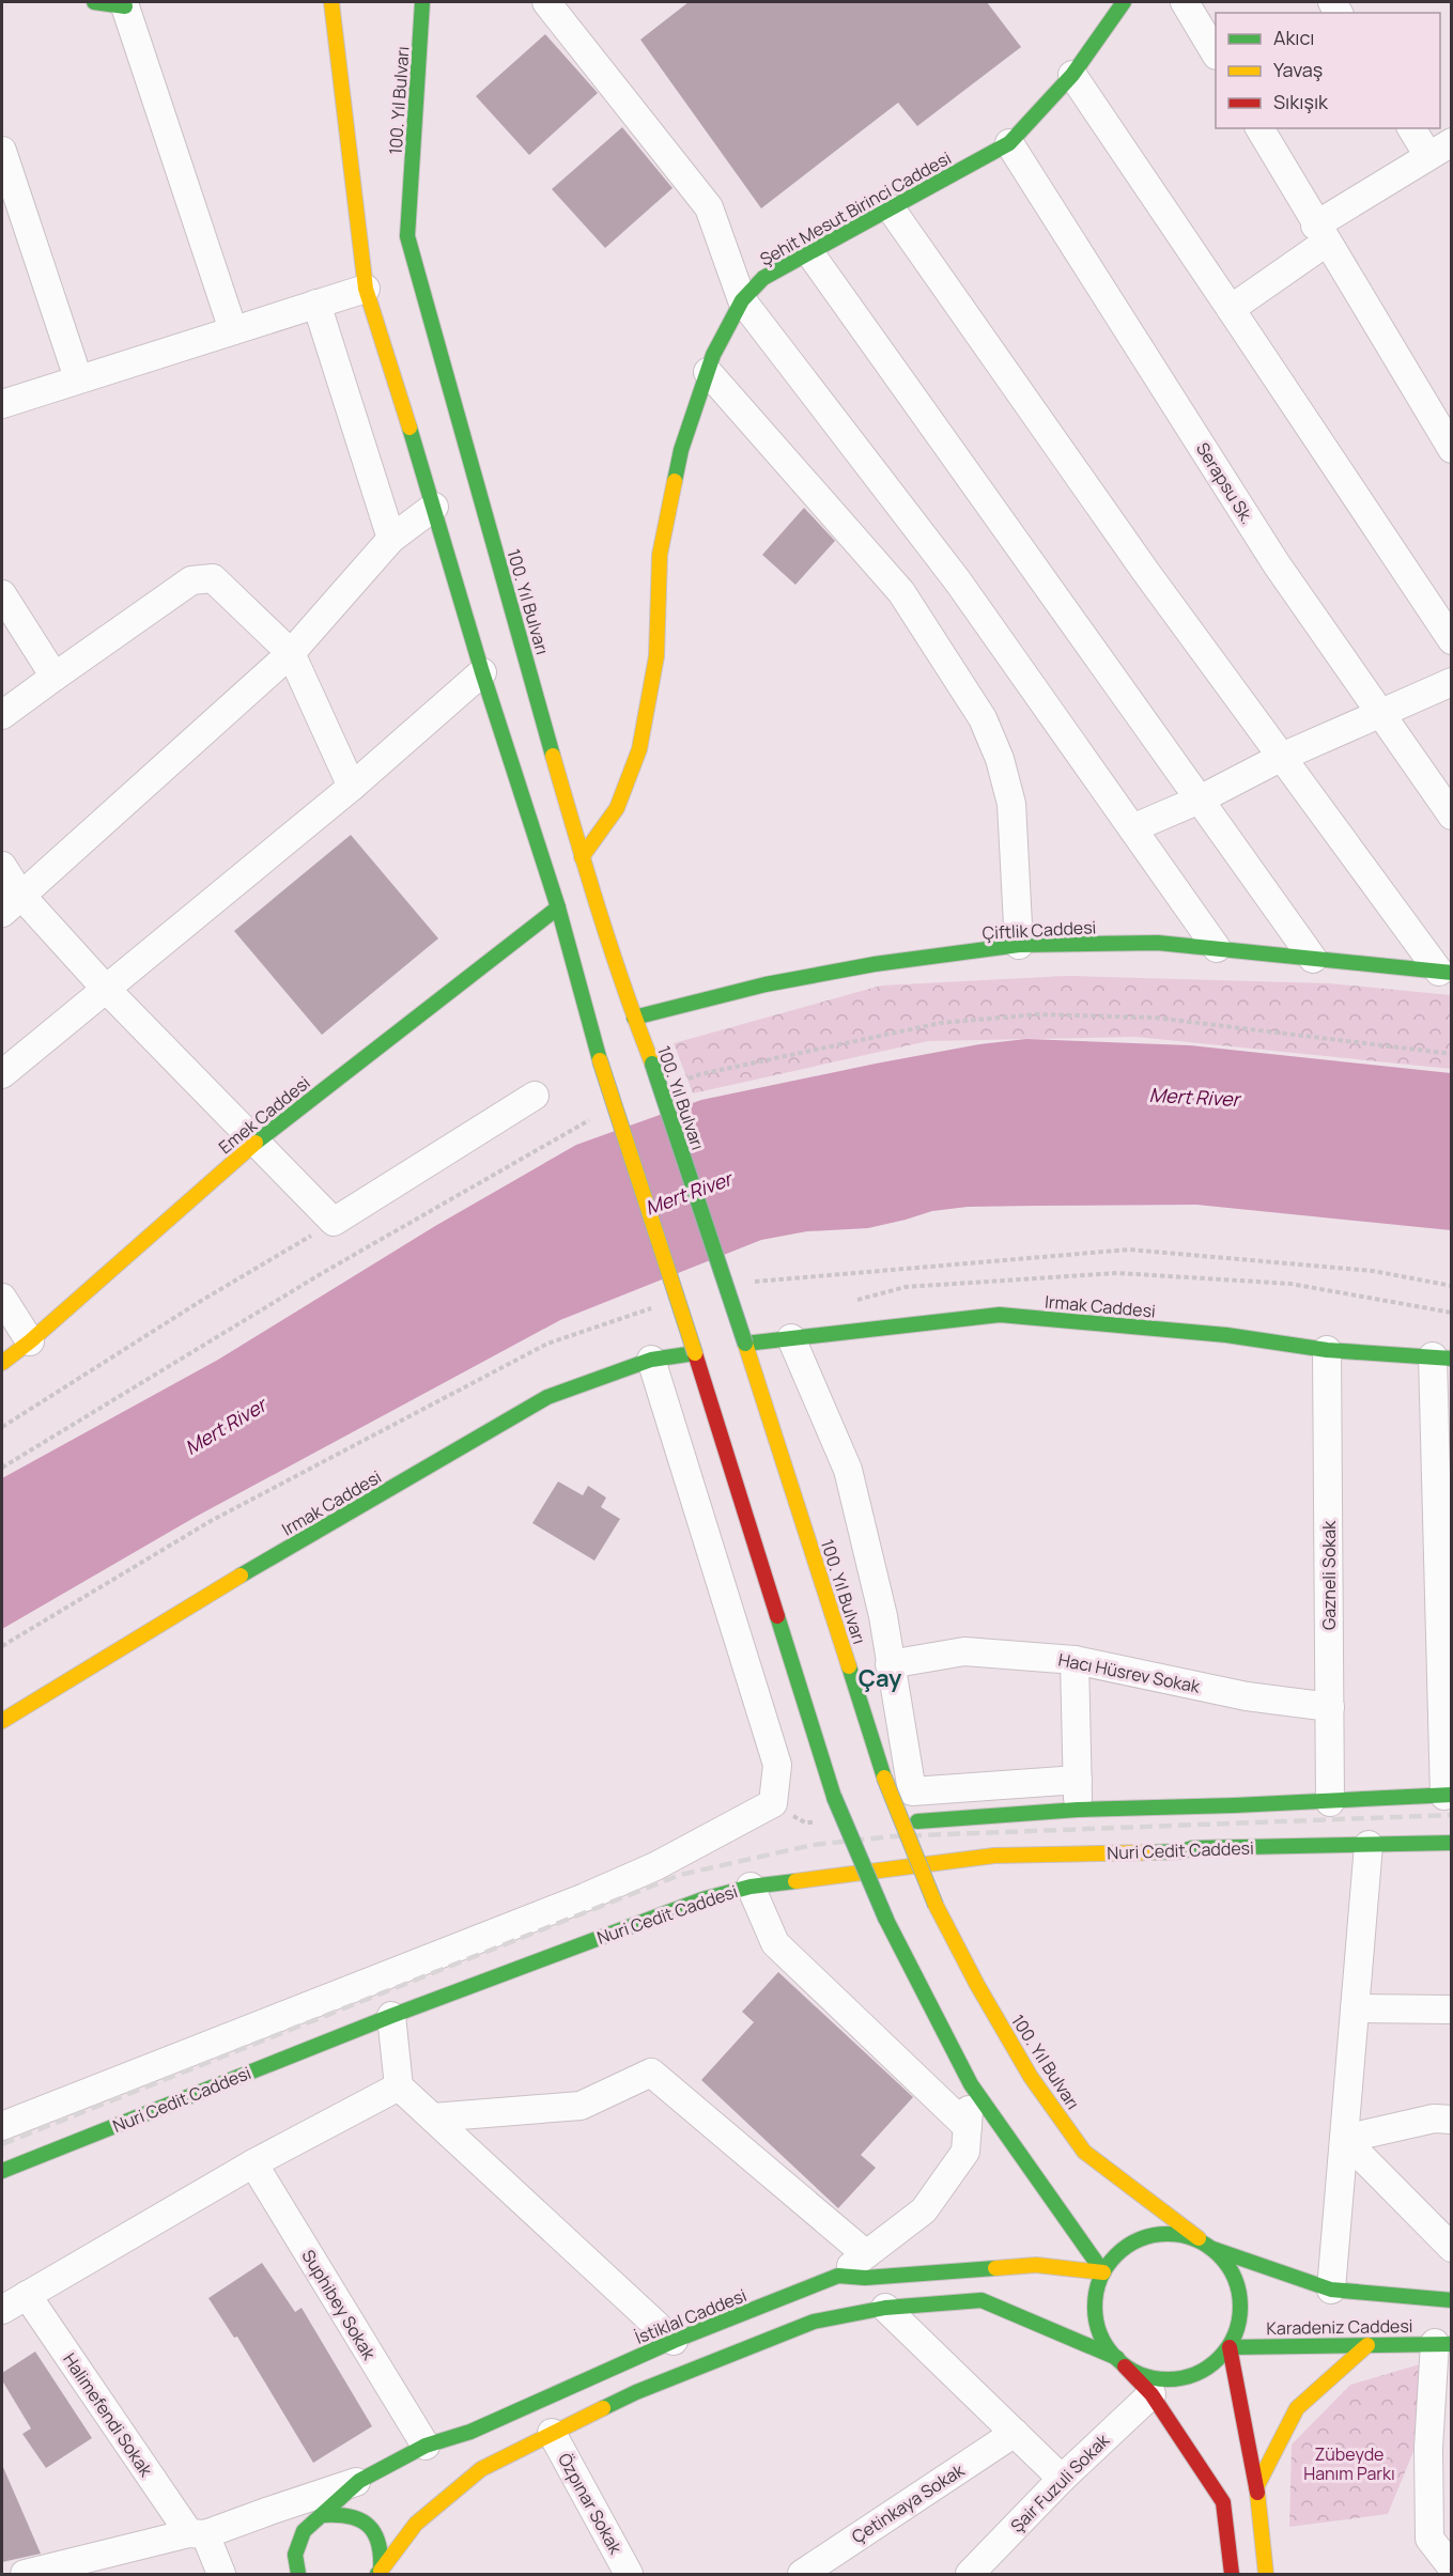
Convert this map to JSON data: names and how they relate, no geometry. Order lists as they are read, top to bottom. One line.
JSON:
{"streets":{"main road":["100. Yıl Bulvarı","Şehit Mesut Birinci Caddesi","Çiftlik Caddesi","Emek Caddesi","Irmak Caddesi","Nuri Cedit Caddesi","İstiklal Caddesi","Karadeniz Caddesi"],"street":["Serapsu Sk.","Gazneli Sokak","Hacı Hüsrev Sokak","Suphibey Sokak","Halimefendi Sokak","Şair Fuzuli Sokak","Özpınar Sokak","Çetinkaya Sokak"]},"crossings":[["100. Yıl Bulvarı","Şehit Mesut Birinci Caddesi"],["100. Yıl Bulvarı","Çiftlik Caddesi"],["100. Yıl Bulvarı","Irmak Caddesi"],["100. Yıl Bulvarı","İstiklal Caddesi"],["100. Yıl Bulvarı","Karadeniz Caddesi"],["Şehit Mesut Birinci Caddesi","Serapsu Sk."],["Irmak Caddesi","Gazneli Sokak"],["Gazneli Sokak","Hacı Hüsrev Sokak"],["Suphibey Sokak","İstiklal Caddesi"],["İstiklal Caddesi","Karadeniz Caddesi"]],"districts":["Çay"],"water":["Mert River"],"parks":["Zübeyde Hanım Parkı"],"legend":["Akıcı","Yavaş","Sıkışık"]}
